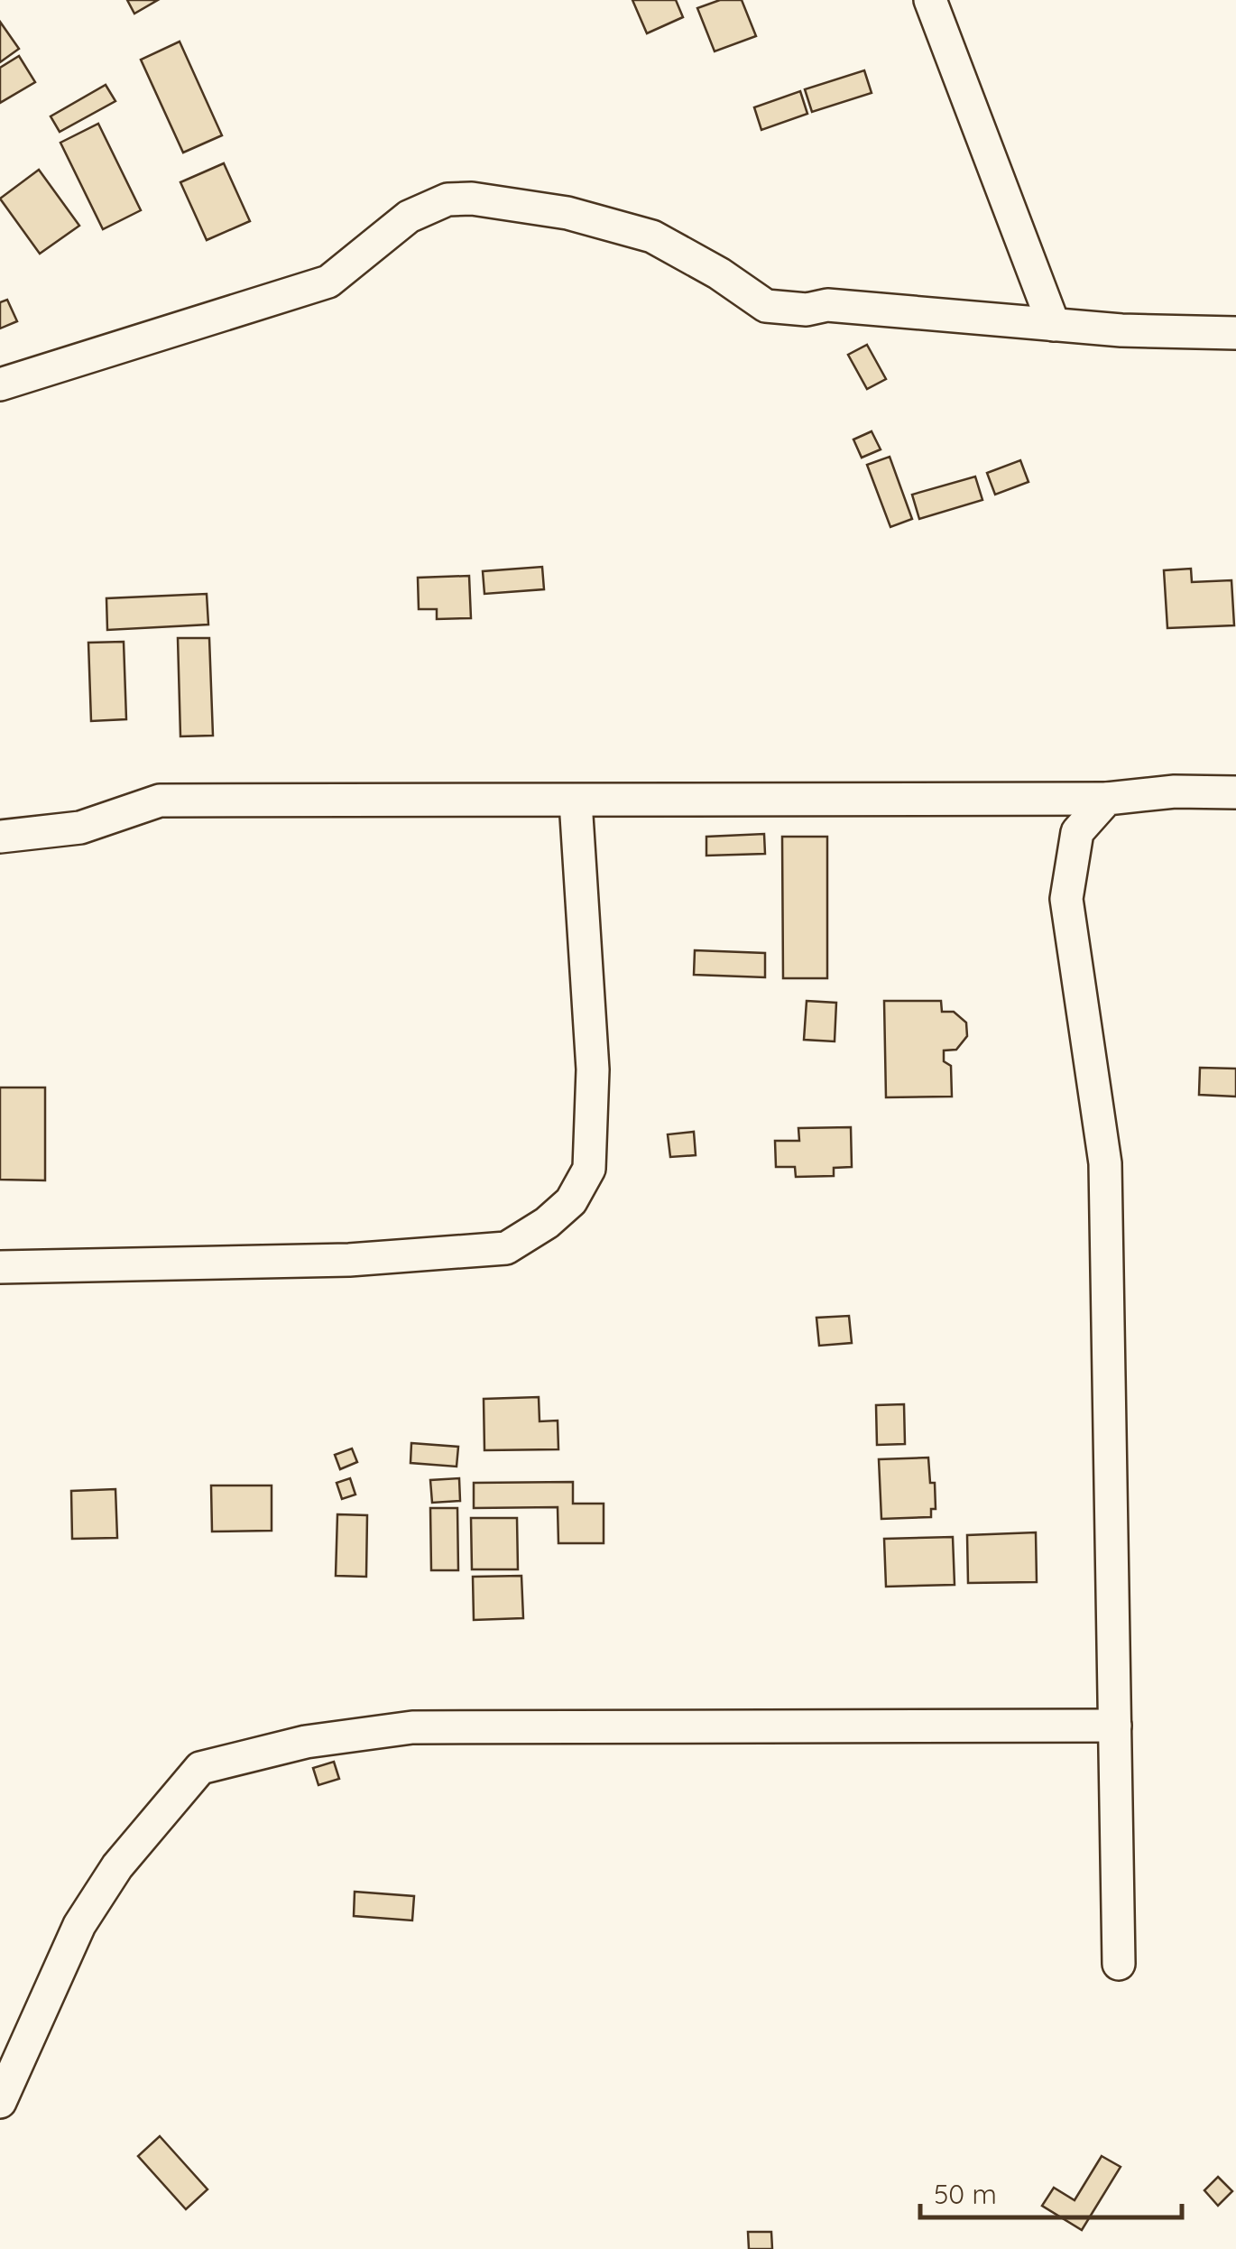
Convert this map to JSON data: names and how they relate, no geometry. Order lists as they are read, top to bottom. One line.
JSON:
{"scale_bar":"50 m"}
